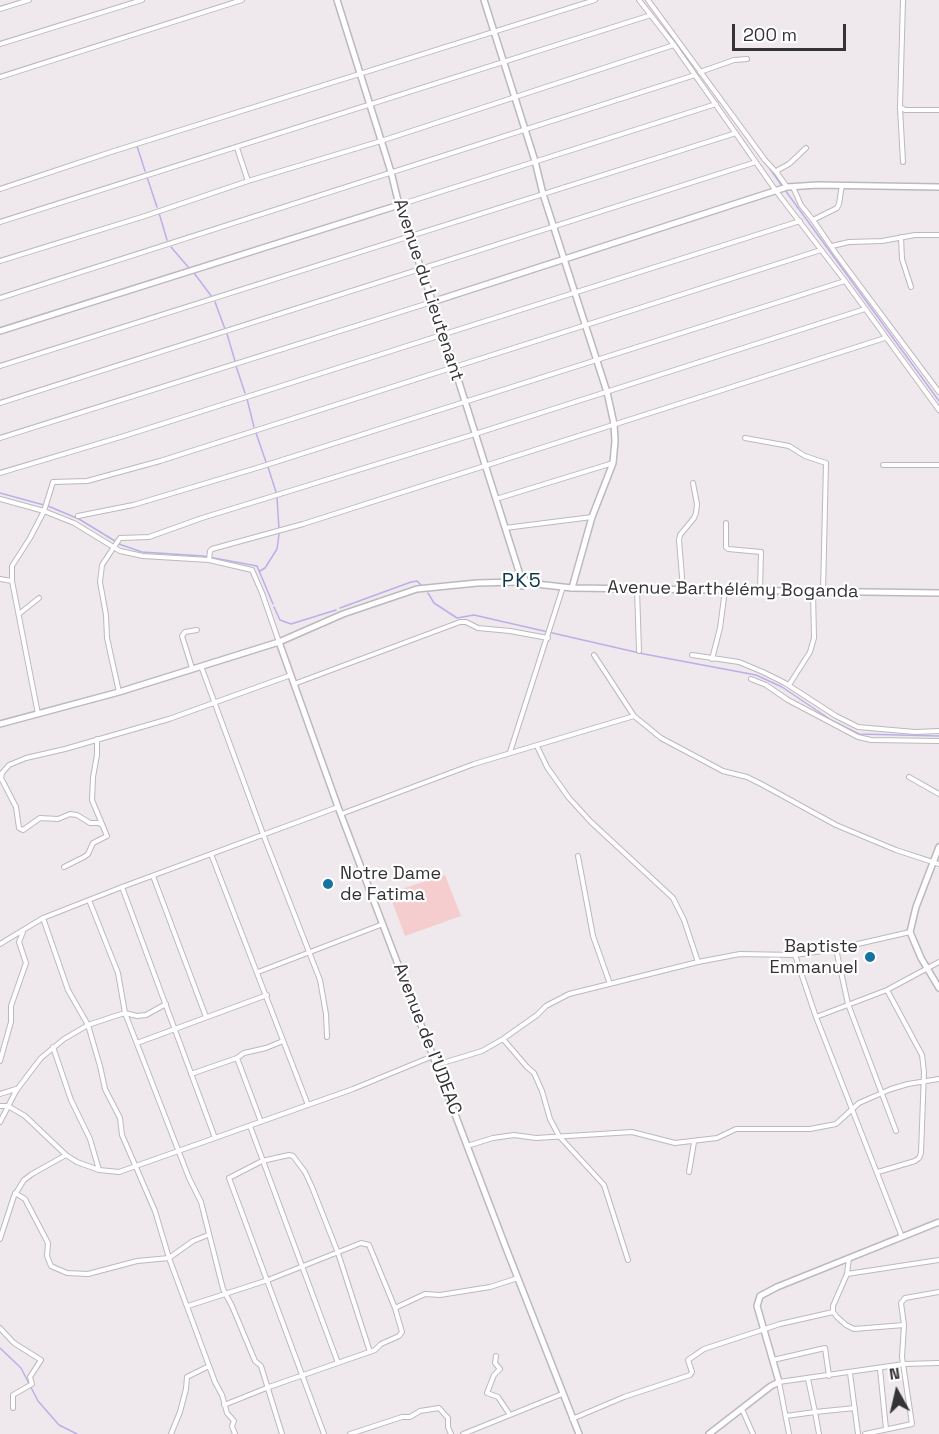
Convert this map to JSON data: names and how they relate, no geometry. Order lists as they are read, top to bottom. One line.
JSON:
{"streets":{"main road":["Avenue du Lieutenant","Avenue Barthélémy Boganda","Avenue de I'UDEAC"]},"crossings":[["Avenue du Lieutenant","Avenue Barthélémy Boganda"],["Avenue Barthélémy Boganda","Avenue de I'UDEAC"]],"districts":["PK5"],"places":["Notre Dame de Fatima","Baptiste Emmanuel"],"scale_bar":"200 m","north":"top"}
